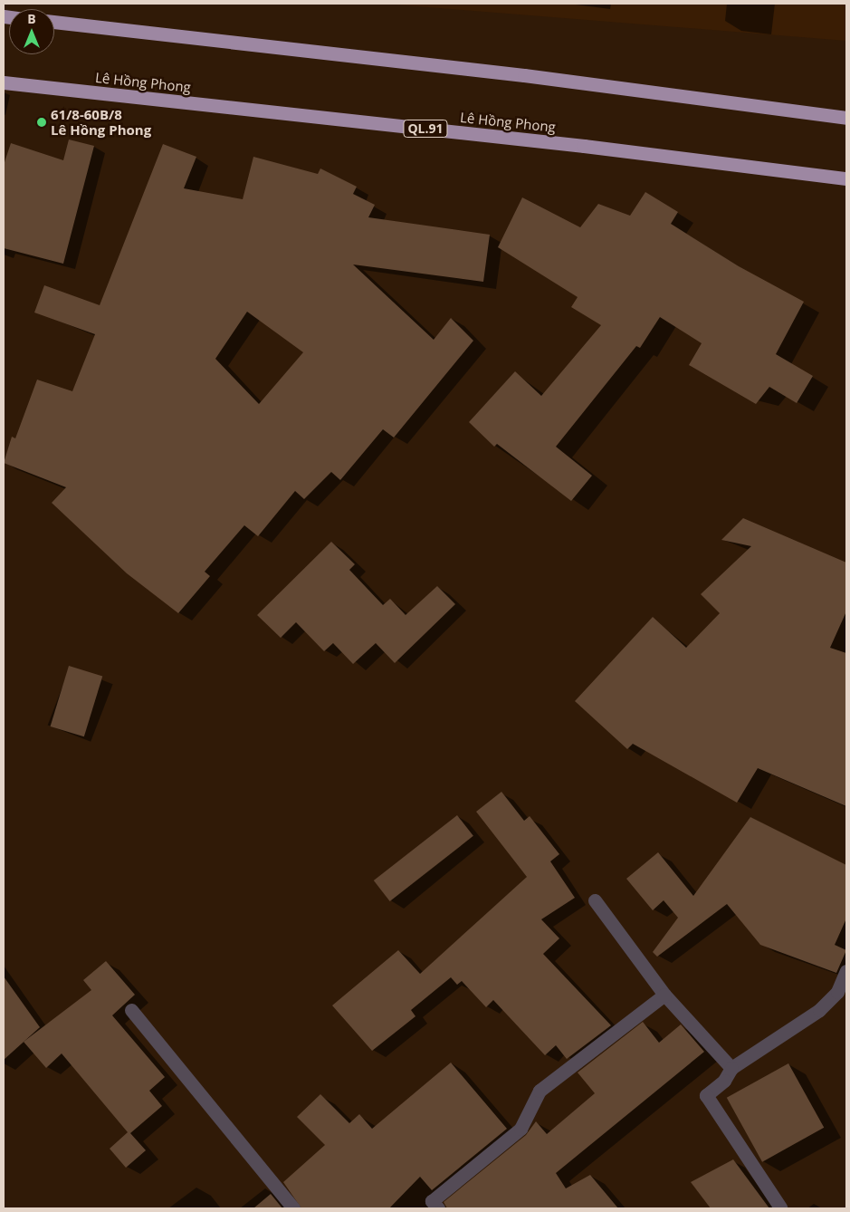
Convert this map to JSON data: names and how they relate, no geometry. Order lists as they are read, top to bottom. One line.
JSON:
{"streets":{"highway":["Lê Hồng Phong","QL.91"]},"places":["61/8-60B/8 Lê Hồng Phong"],"north":"top"}
